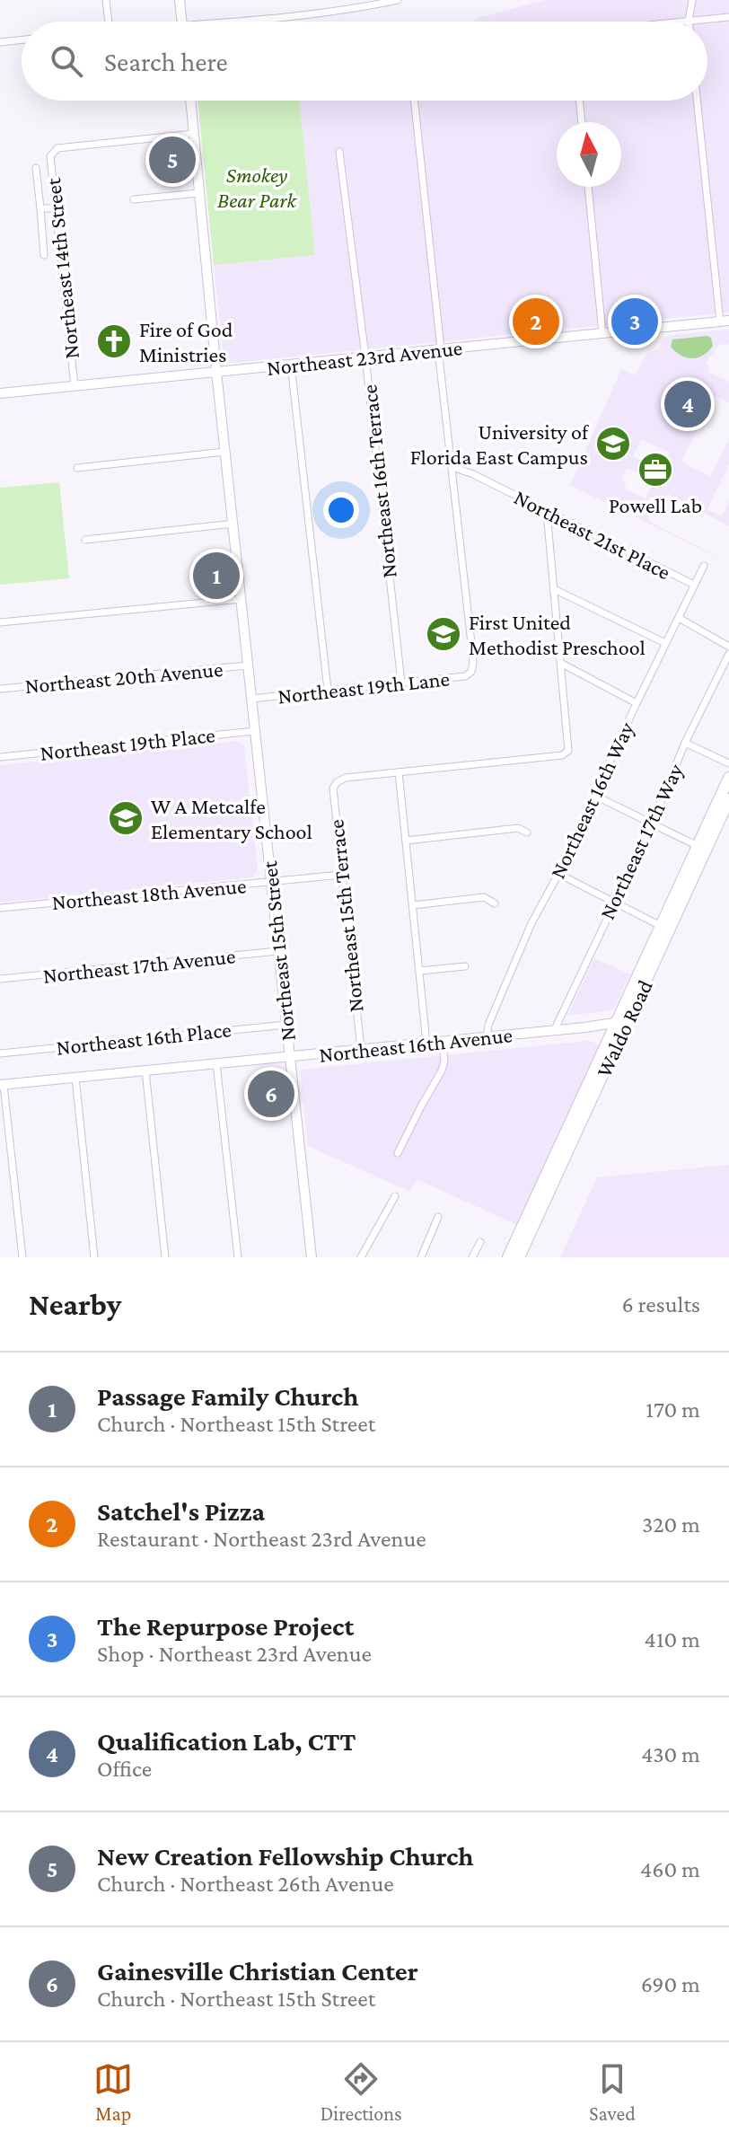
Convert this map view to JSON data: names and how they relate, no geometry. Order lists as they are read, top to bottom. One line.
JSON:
{"streets":{"highway":["Waldo Road"],"street":["Northeast 14th Street","Northeast 23rd Avenue","Northeast 16th Terrace","Northeast 21st Place","Northeast 20th Avenue","Northeast 19th Lane","Northeast 19th Place","Northeast 16th Way","Northeast 17th Way","Northeast 18th Avenue","Northeast 15th Terrace","Northeast 15th Street","Northeast 17th Avenue","Northeast 16th Place","Northeast 16th Avenue"]},"crossings":[["Northeast 14th Street","Northeast 23rd Avenue"],["Northeast 14th Street","Northeast 15th Street"],["Northeast 23rd Avenue","Northeast 16th Terrace"],["Northeast 23rd Avenue","Northeast 15th Street"],["Northeast 16th Terrace","Northeast 19th Lane"],["Northeast 21st Place","Northeast 19th Lane"],["Northeast 21st Place","Northeast 16th Way"],["Northeast 20th Avenue","Northeast 15th Street"],["Northeast 19th Lane","Northeast 15th Street"],["Northeast 19th Place","Northeast 15th Street"],["Northeast 16th Way","Northeast 16th Avenue"],["Northeast 17th Way","Northeast 16th Avenue"],["Northeast 18th Avenue","Northeast 15th Terrace"],["Northeast 18th Avenue","Northeast 15th Street"],["Northeast 15th Terrace","Northeast 16th Avenue"],["Northeast 15th Street","Northeast 17th Avenue"],["Northeast 15th Street","Northeast 16th Place"],["Northeast 15th Street","Northeast 16th Avenue"],["Waldo Road","Northeast 16th Avenue"]],"parks":["Smokey Bear Park"],"places":{"church":["Fire of God Ministries"],"school or university":["University of Florida East Campus","First United Methodist Preschool","W A Metcalfe Elementary School"],"office":["Powell Lab"]},"north":"top","page":{"search":"Search here","pins":["5","2","3","4","1","6"],"heading":["Nearby","6 results"],"list":[{"mark":"1","name":"Passage Family Church","note":"Church · Northeast 15th Street","value":"170 m"},{"mark":"2","name":"Satchel's Pizza","note":"Restaurant · Northeast 23rd Avenue","value":"320 m"},{"mark":"3","name":"The Repurpose Project","note":"Shop · Northeast 23rd Avenue","value":"410 m"},{"mark":"4","name":"Qualification Lab, CTT","note":"Office","value":"430 m"},{"mark":"5","name":"New Creation Fellowship Church","note":"Church · Northeast 26th Avenue","value":"460 m"},{"mark":"6","name":"Gainesville Christian Center","note":"Church · Northeast 15th Street","value":"690 m"}],"nav":["Map","Directions","Saved"]}}
